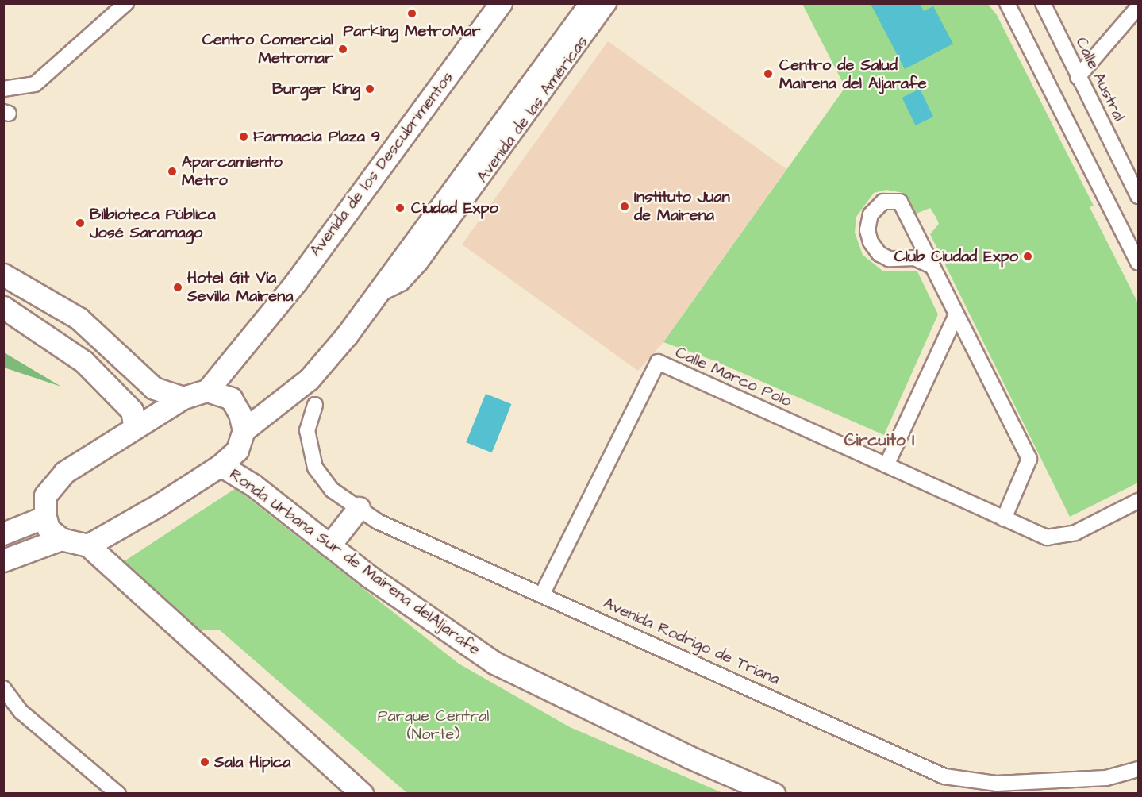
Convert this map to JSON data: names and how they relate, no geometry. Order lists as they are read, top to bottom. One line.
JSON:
{"streets":{"street":["Calle Austral","Avenida de las Américas","Avenida de los Descubrimentos","Calle Marco Polo","Ronda Urbana Sur de Mairena delAljarafe","Avenida Rodrigo de Triana"]},"crossings":[["Calle Marco Polo","Avenida Rodrigo de Triana"]],"districts":["Circuito I"],"parks":["Parque Central (Norte)"],"places":["Parking MetroMar","Centro Comercial Metromar","Centro de Salud Mairena del Aljarafe","Burger King","Farmacia Plaza 9","Aparcamiento Metro","Instituto Juan de Mairena","Ciudad Expo","Bilbioteca Pública José Saramago","Club Ciudad Expo","Hotel Git Vía Sevilla Mairena","Sala Hípica"]}
